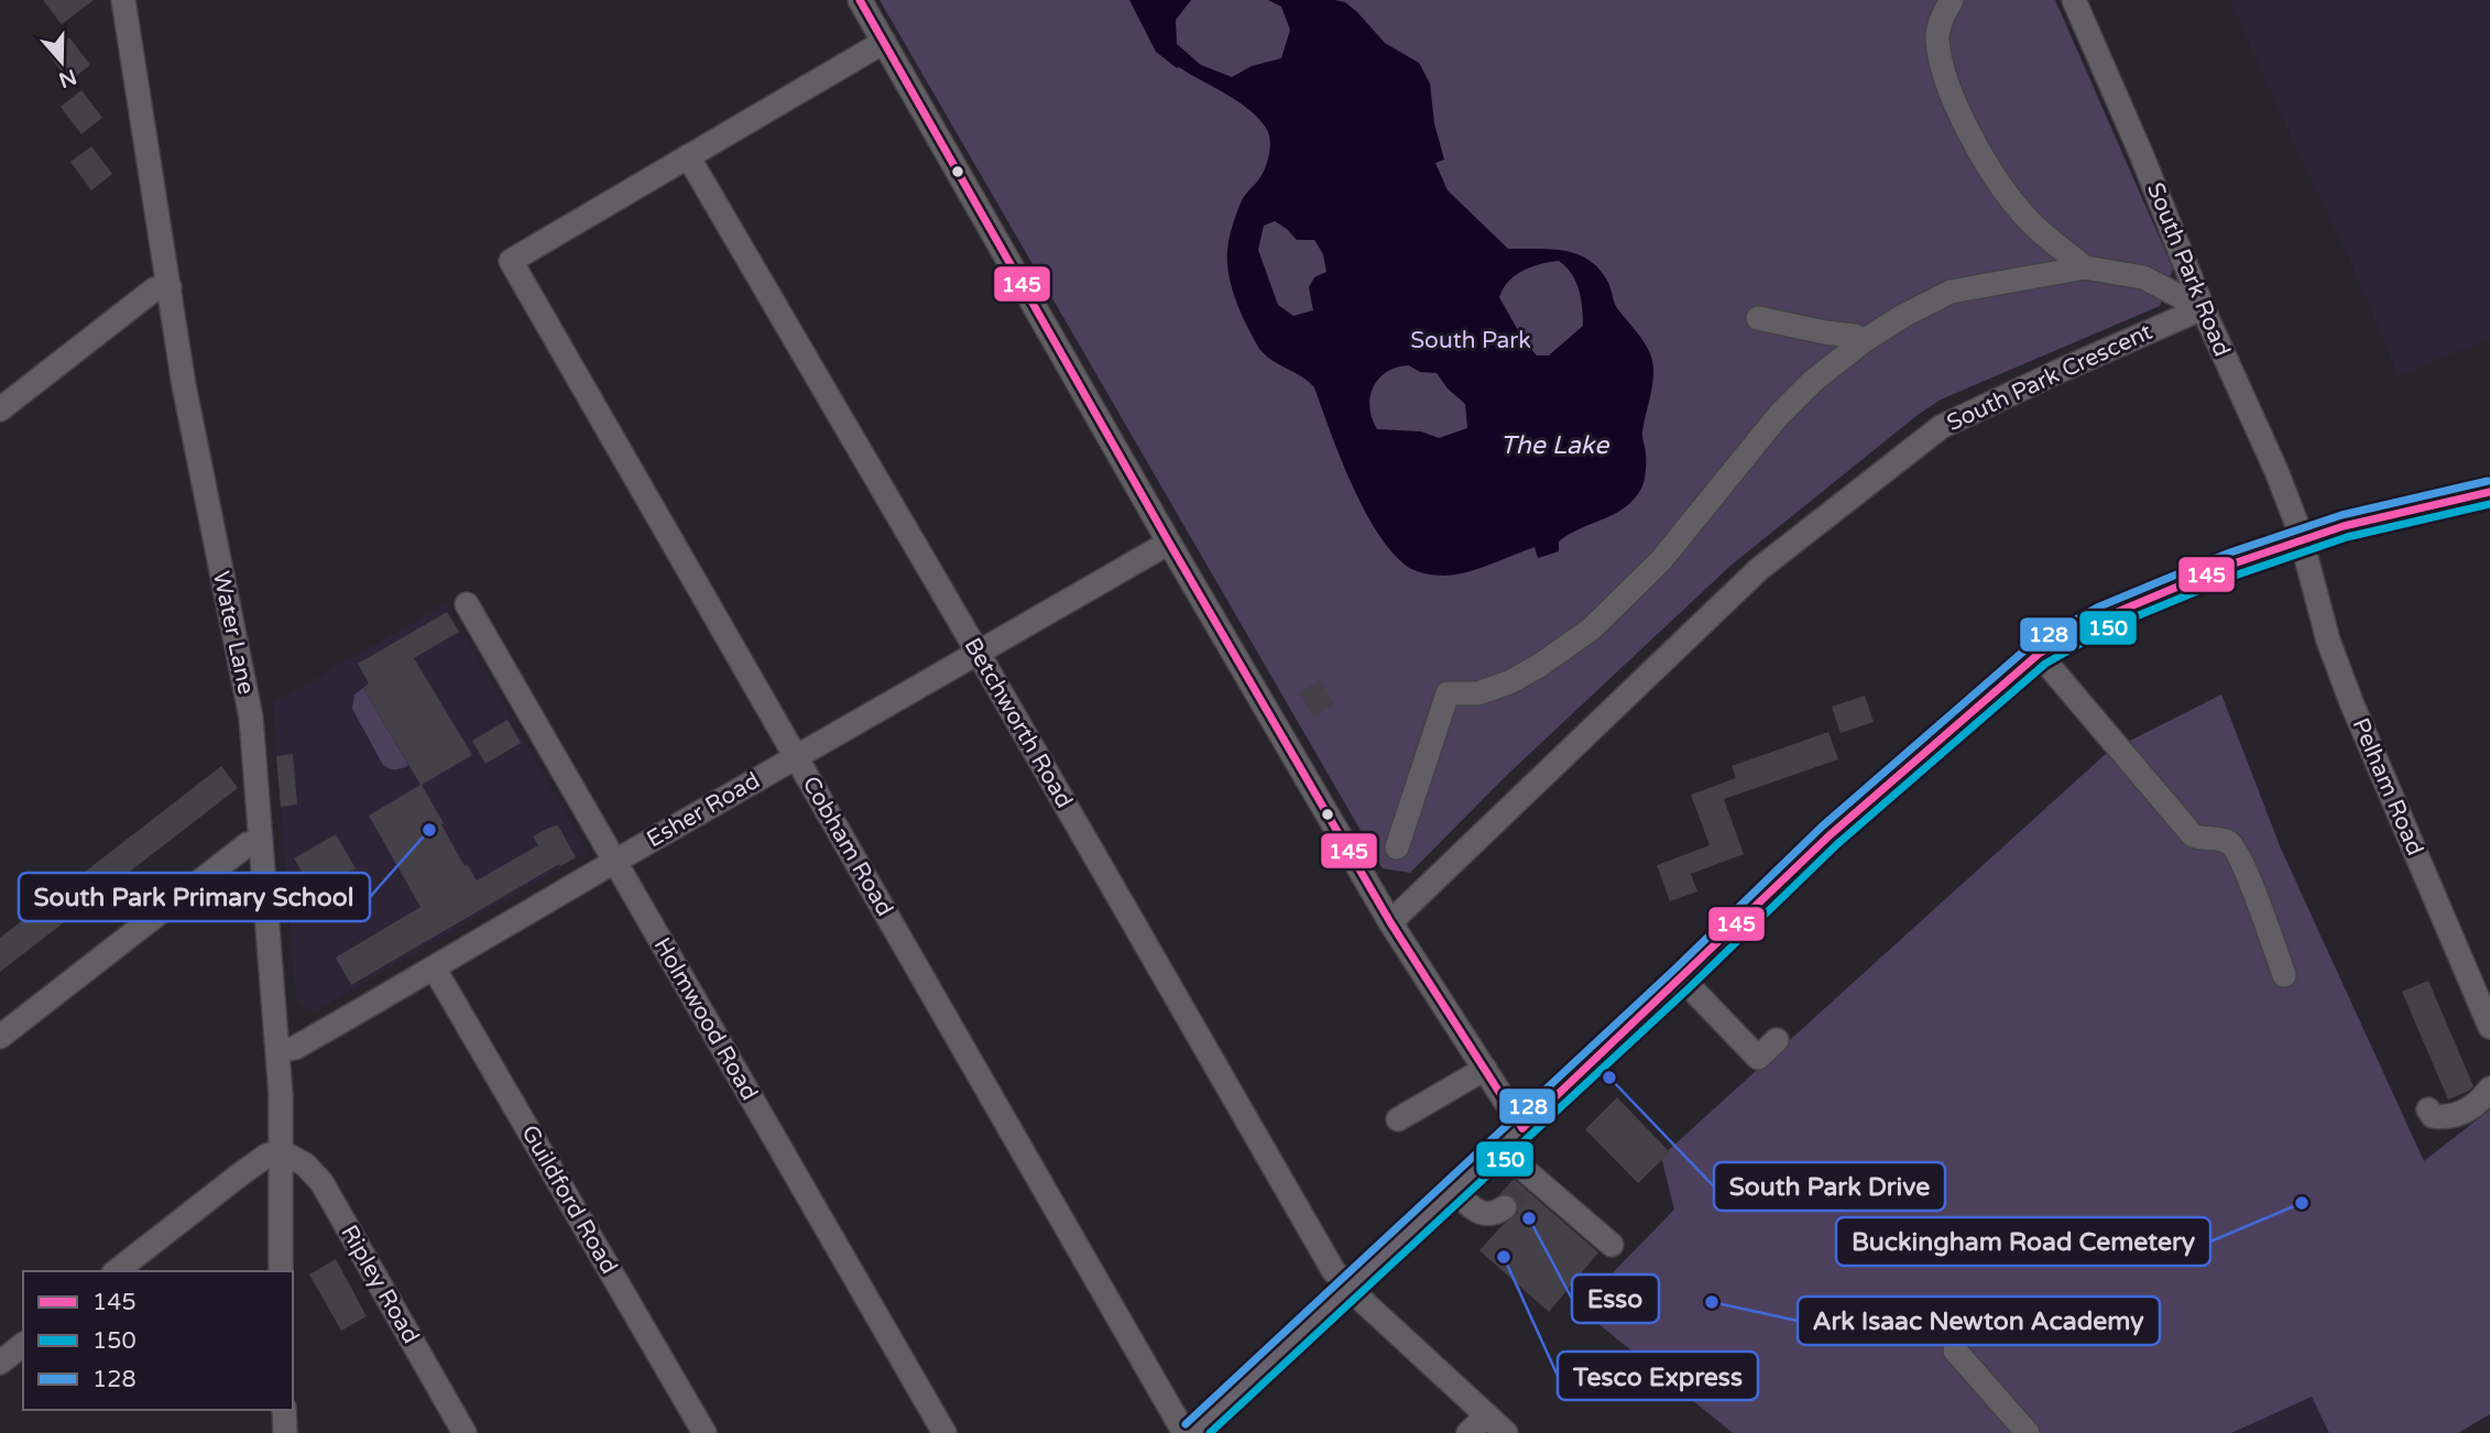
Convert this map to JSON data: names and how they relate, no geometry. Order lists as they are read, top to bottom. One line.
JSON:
{"streets":{"street":["South Park Road","South Park Crescent","Water Lane","Betchworth Road","Pelham Road","Esher Road","Cobham Road","Holmwood Road","Guildford Road","Ripley Road"]},"crossings":[["South Park Road","South Park Crescent"],["South Park Road","Pelham Road"],["Water Lane","Esher Road"],["Water Lane","Ripley Road"],["Betchworth Road","Esher Road"],["Betchworth Road","Cobham Road"],["Esher Road","Cobham Road"],["Esher Road","Holmwood Road"],["Esher Road","Guildford Road"]],"water":["The Lake"],"parks":["South Park"],"places":["South Park Primary School","South Park Drive","Buckingham Road Cemetery","Esso","Tesco Express","Ark Isaac Newton Academy"],"lines":["transit line 145","transit line 128","transit line 150"],"legend":["145","150","128"],"north":"bottom"}
